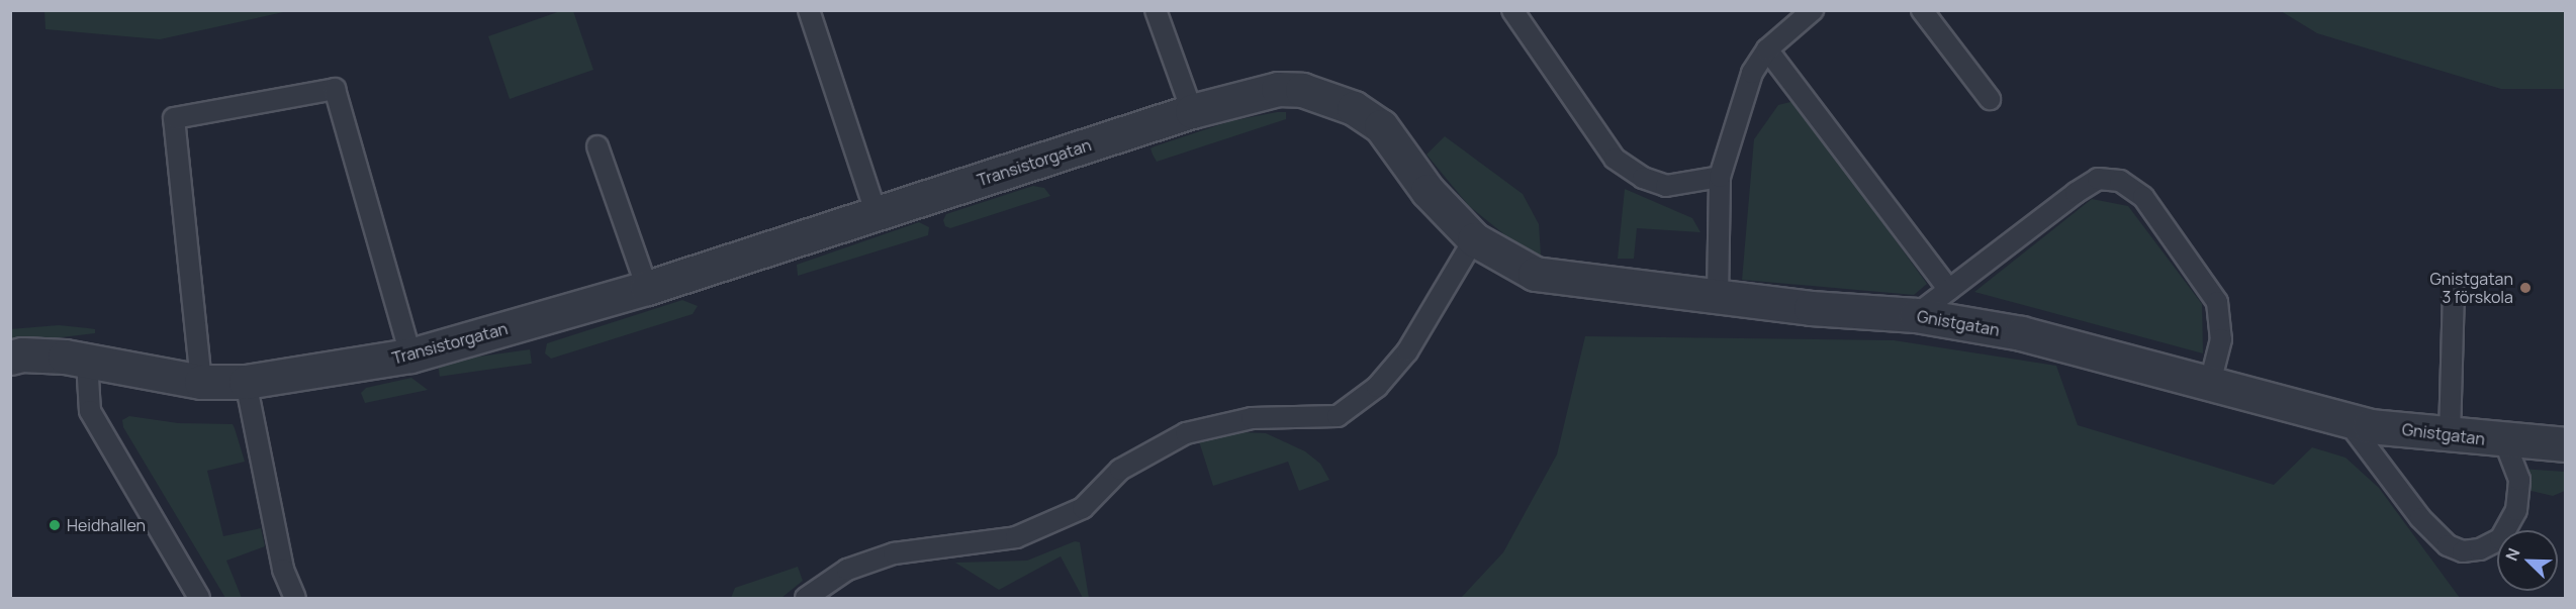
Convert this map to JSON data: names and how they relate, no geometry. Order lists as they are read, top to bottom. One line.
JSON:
{"streets":{"street":["Transistorgatan","Gnistgatan"]},"crossings":[["Transistorgatan","Gnistgatan"]],"places":["Gnistgatan 3 förskola","Heidhallen"],"north":"top left"}
